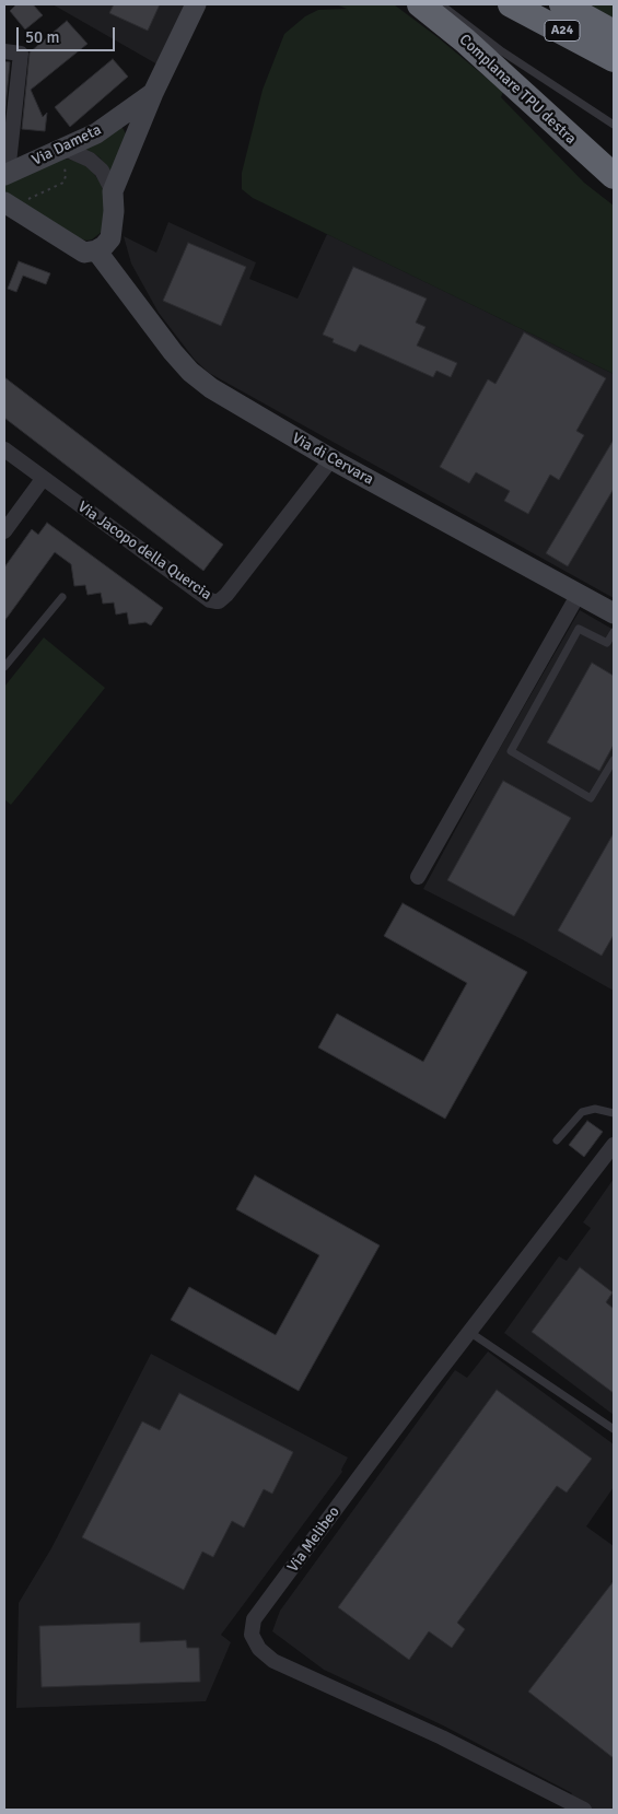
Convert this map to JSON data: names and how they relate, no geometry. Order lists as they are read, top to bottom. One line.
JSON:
{"streets":{"highway":["A24","Complanare TPU destra"],"street":["Via Dameta","Via di Cervara","Via Jacopo della Quercia","Via Melibeo"]},"crossings":[["Via di Cervara","Via Jacopo della Quercia"]],"scale_bar":"50 m"}
